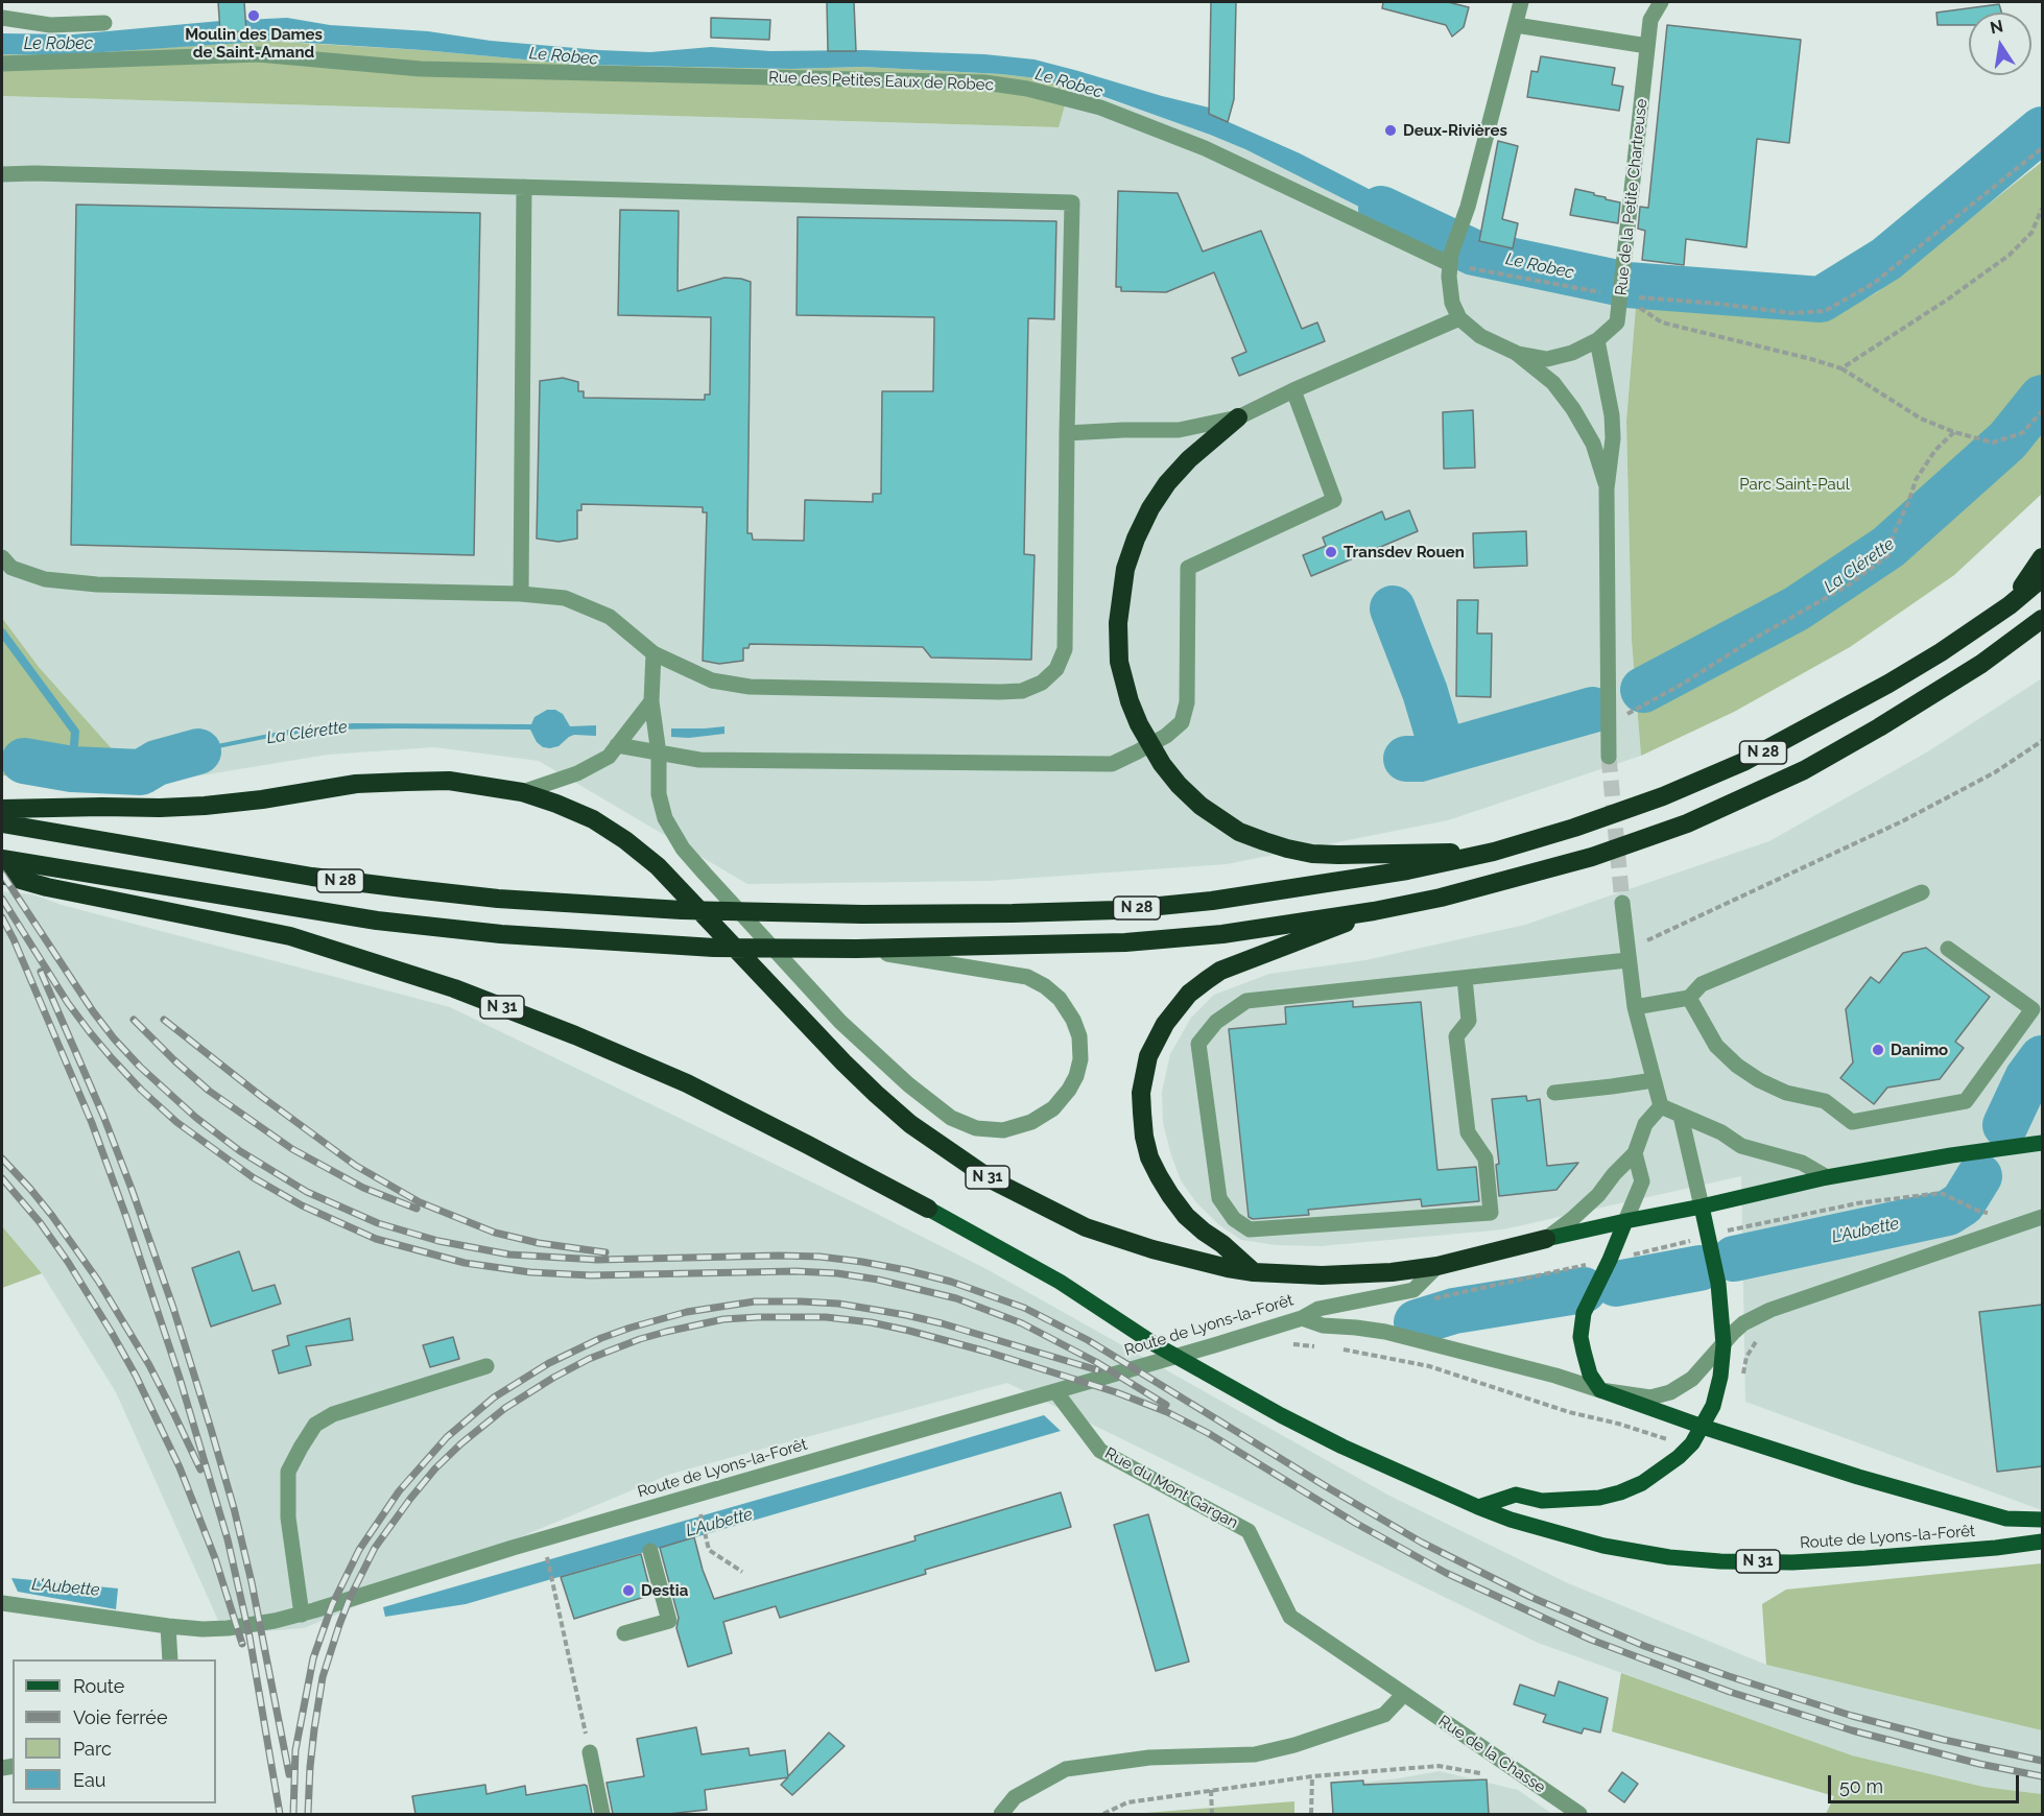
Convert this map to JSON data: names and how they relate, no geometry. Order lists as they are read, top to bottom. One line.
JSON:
{"streets":{"highway":["N 28","N 31"],"main road":["Route de Lyons-la-Forêt"],"street":["Rue des Petites Eaux de Robec","Rue de la Petite Chartreuse","Rue du Mont Gargan","Rue de la Chasse"]},"crossings":[["N 31","Route de Lyons-la-Forêt"],["Route de Lyons-la-Forêt","Rue du Mont Gargan"],["Rue du Mont Gargan","Rue de la Chasse"]],"water":["Le Robec","La Clérette","L'Aubette"],"parks":["Parc Saint-Paul"],"places":["Moulin des Dames de Saint-Amand","Deux-Rivières","Transdev Rouen","Danimo","Destia"],"legend":["Route","Voie ferrée","Parc","Eau"],"scale_bar":"50 m","north":"top"}
